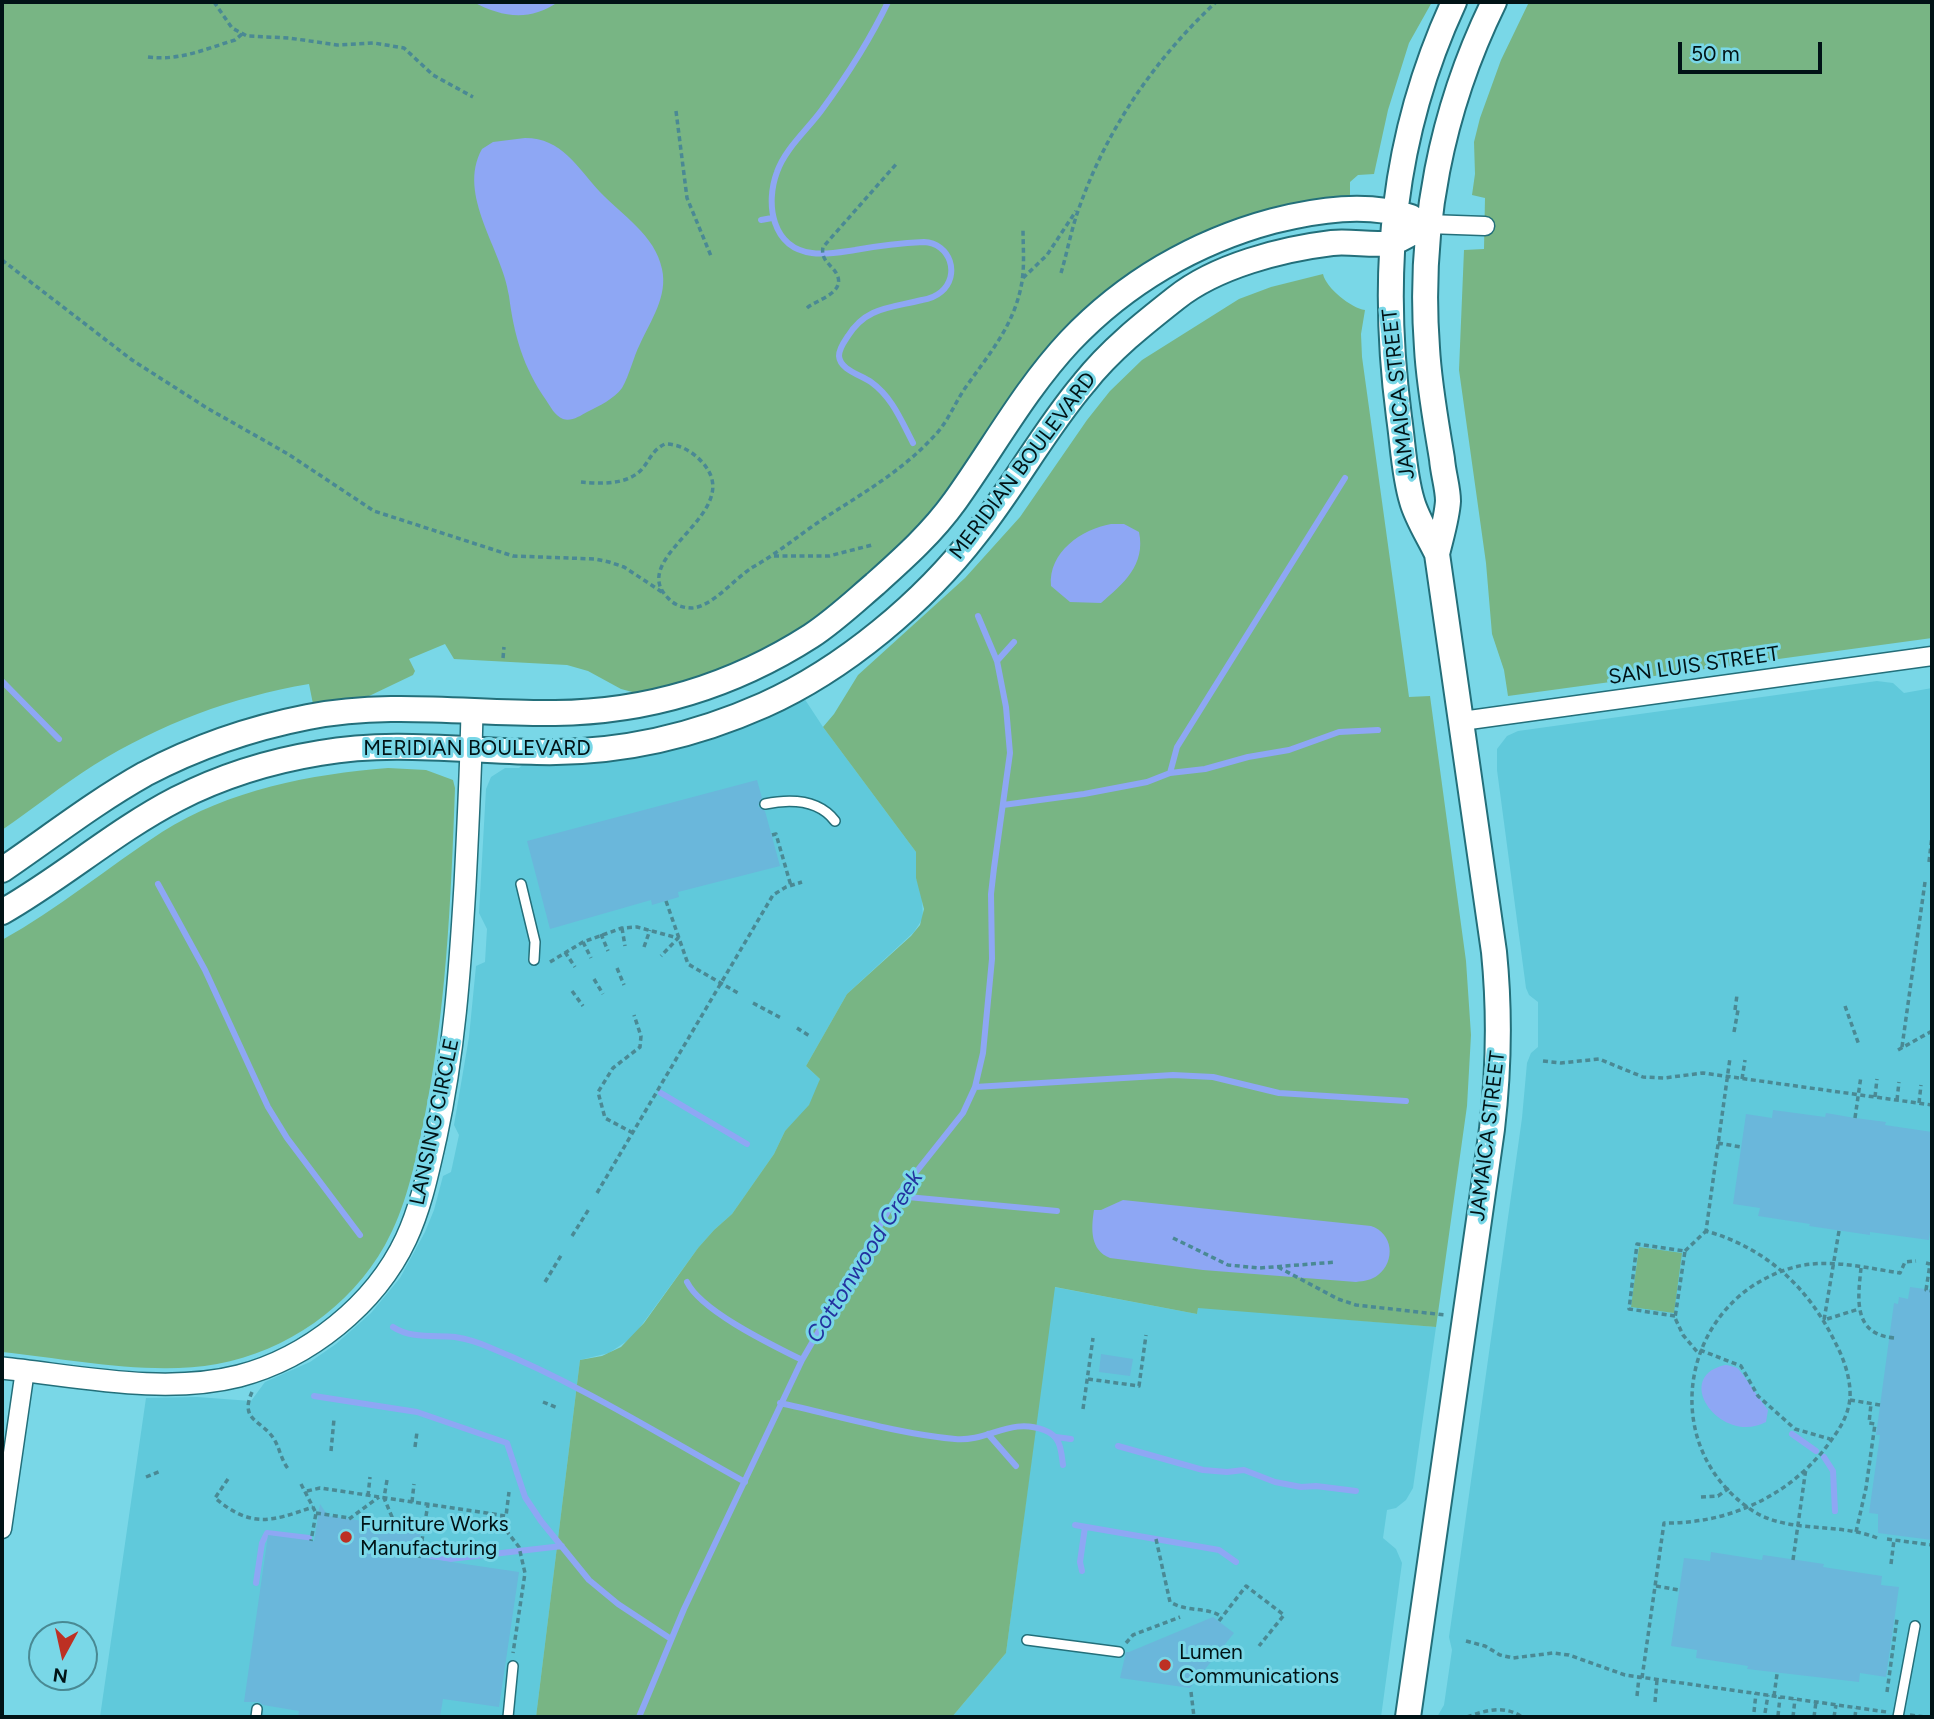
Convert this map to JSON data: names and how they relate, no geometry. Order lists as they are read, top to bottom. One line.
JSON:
{"streets":{"main road":["JAMAICA STREET","MERIDIAN BOULEVARD"],"street":["SAN LUIS STREET","LANSING CIRCLE"]},"crossings":[["JAMAICA STREET","MERIDIAN BOULEVARD"],["JAMAICA STREET","SAN LUIS STREET"],["MERIDIAN BOULEVARD","LANSING CIRCLE"]],"water":["Cottonwood Creek"],"places":["Furniture Works Manufacturing","Lumen Communications"],"scale_bar":"50 m","north":"bottom"}
